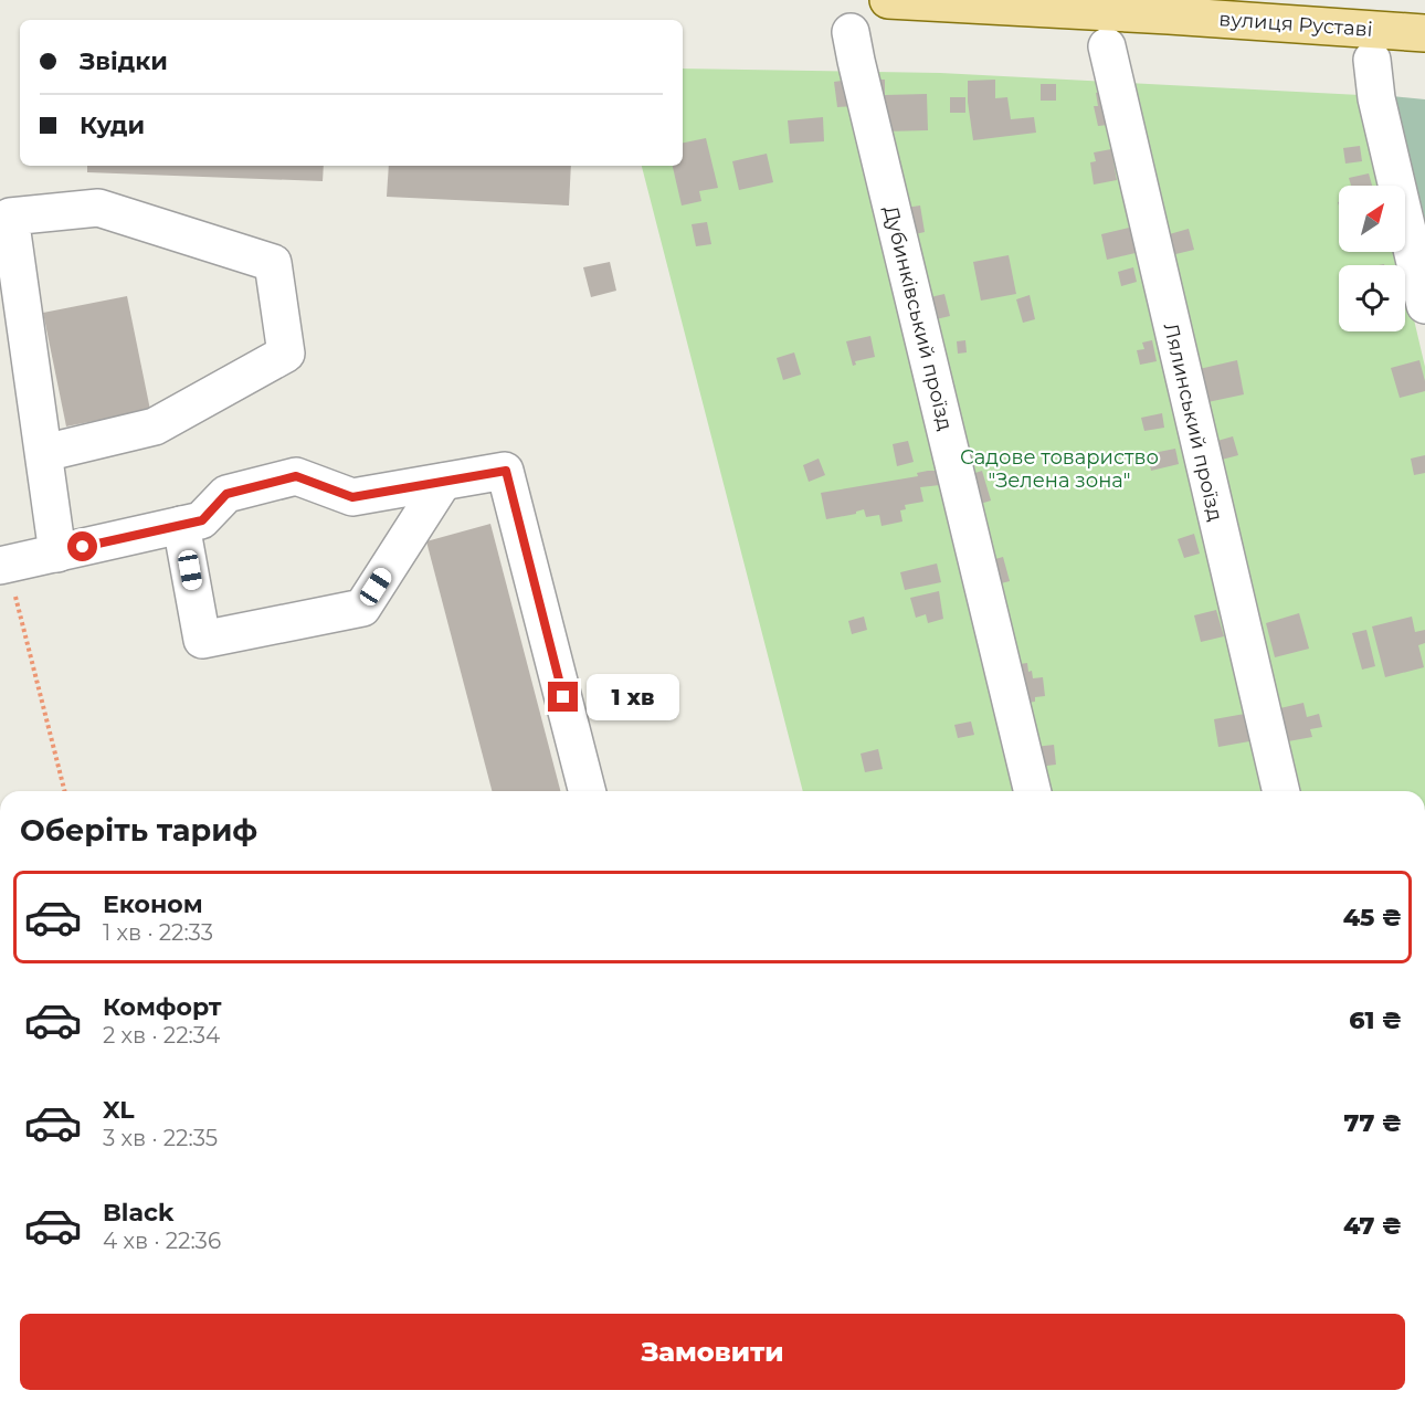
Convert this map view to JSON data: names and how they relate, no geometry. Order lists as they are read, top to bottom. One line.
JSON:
{"streets":{"main road":["вулиця Руставі"],"street":["Дубинківський проїзд","Лялинський проїзд"]},"parks":["Садове товариство \"Зелена зона\""],"north":"top right","page":{"banner":["Звідки","Куди"],"bubble":"1 хв","heading":"Оберіть тариф","list":[{"name":"Економ","note":"1 хв · 22:33","value":"45 ₴"},{"name":"Комфорт","note":"2 хв · 22:34","value":"61 ₴"},{"name":"XL","note":"3 хв · 22:35","value":"77 ₴"},{"name":"Black","note":"4 хв · 22:36","value":"47 ₴"}],"buttons":"Замовити"}}
